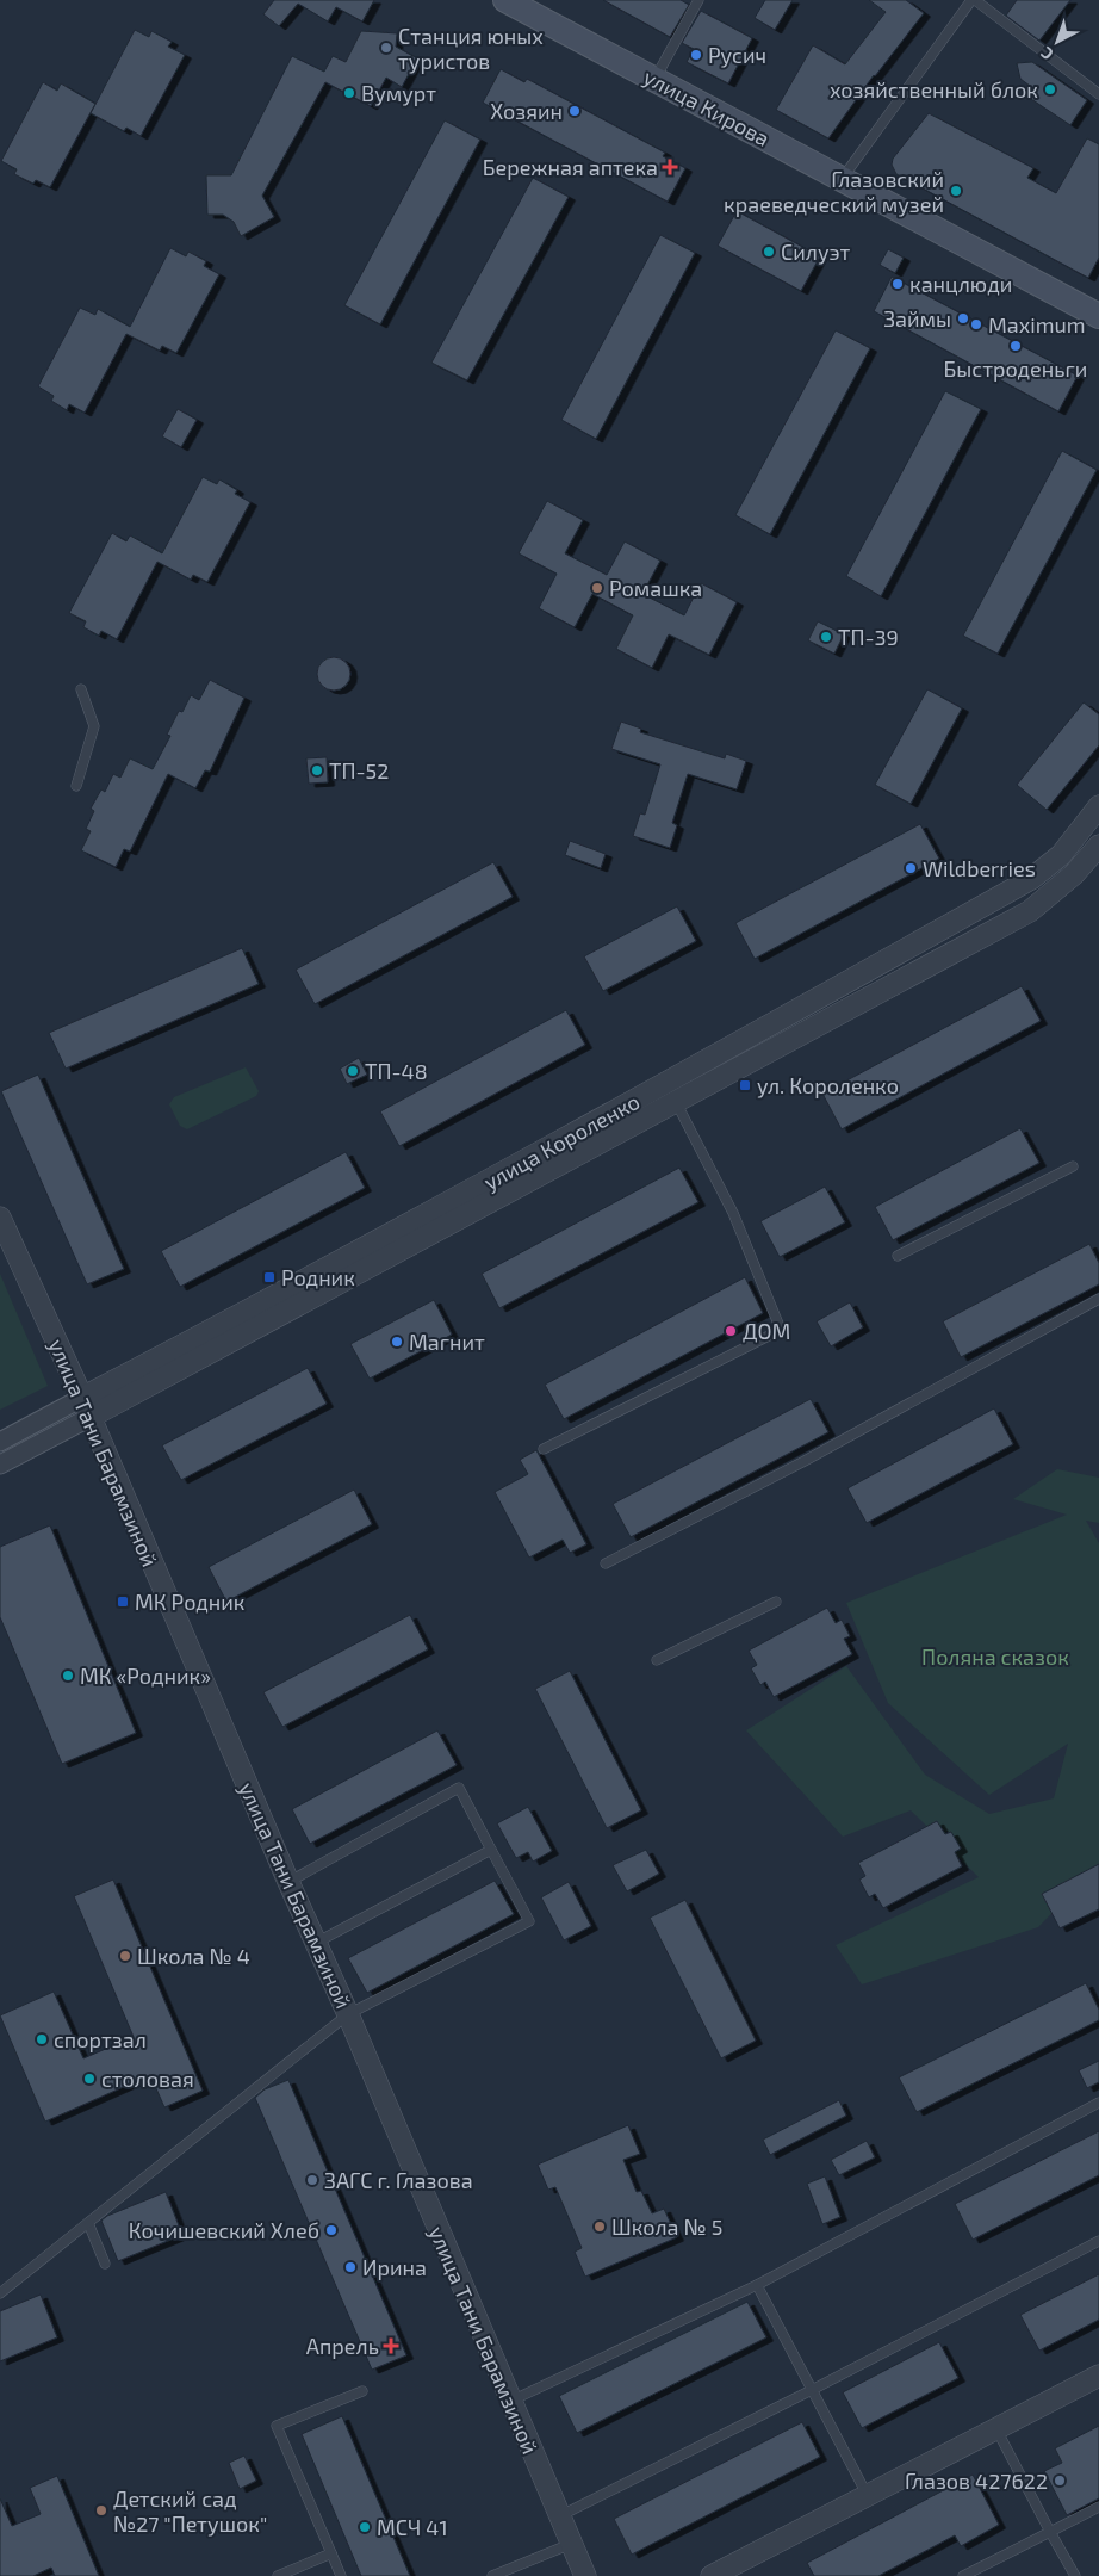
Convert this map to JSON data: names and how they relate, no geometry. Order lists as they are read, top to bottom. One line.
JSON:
{"streets":{"main road":["улица Кирова"],"street":["улица Короленко","улица Тани Барамзиной"]},"crossings":[["улица Короленко","улица Тани Барамзиной"]],"parks":["Поляна сказок"],"places":{"other":["Станция юных туристов","Русич","хозяйственный блок","Вумурт","Хозяин","Глазовский краеведческий музей","Силуэт","канцлюди","Займы","Maximum","Быстроденьги","Ромашка","ТП-39","ТП-52","Wildberries","ТП-48","ДОМ","Магнит","МК «Родник»","Школа № 4","спортзал","столовая","ЗАГС г. Глазова","Школа № 5","Кочишевский Хлеб","Ирина","Глазов 427622","Детский сад №27 \"Петушок\"","МСЧ 41"],"health":["Бережная аптека","Апрель"],"transit":["ул. Короленко","Родник","МК Родник"]},"north":"bottom left"}
